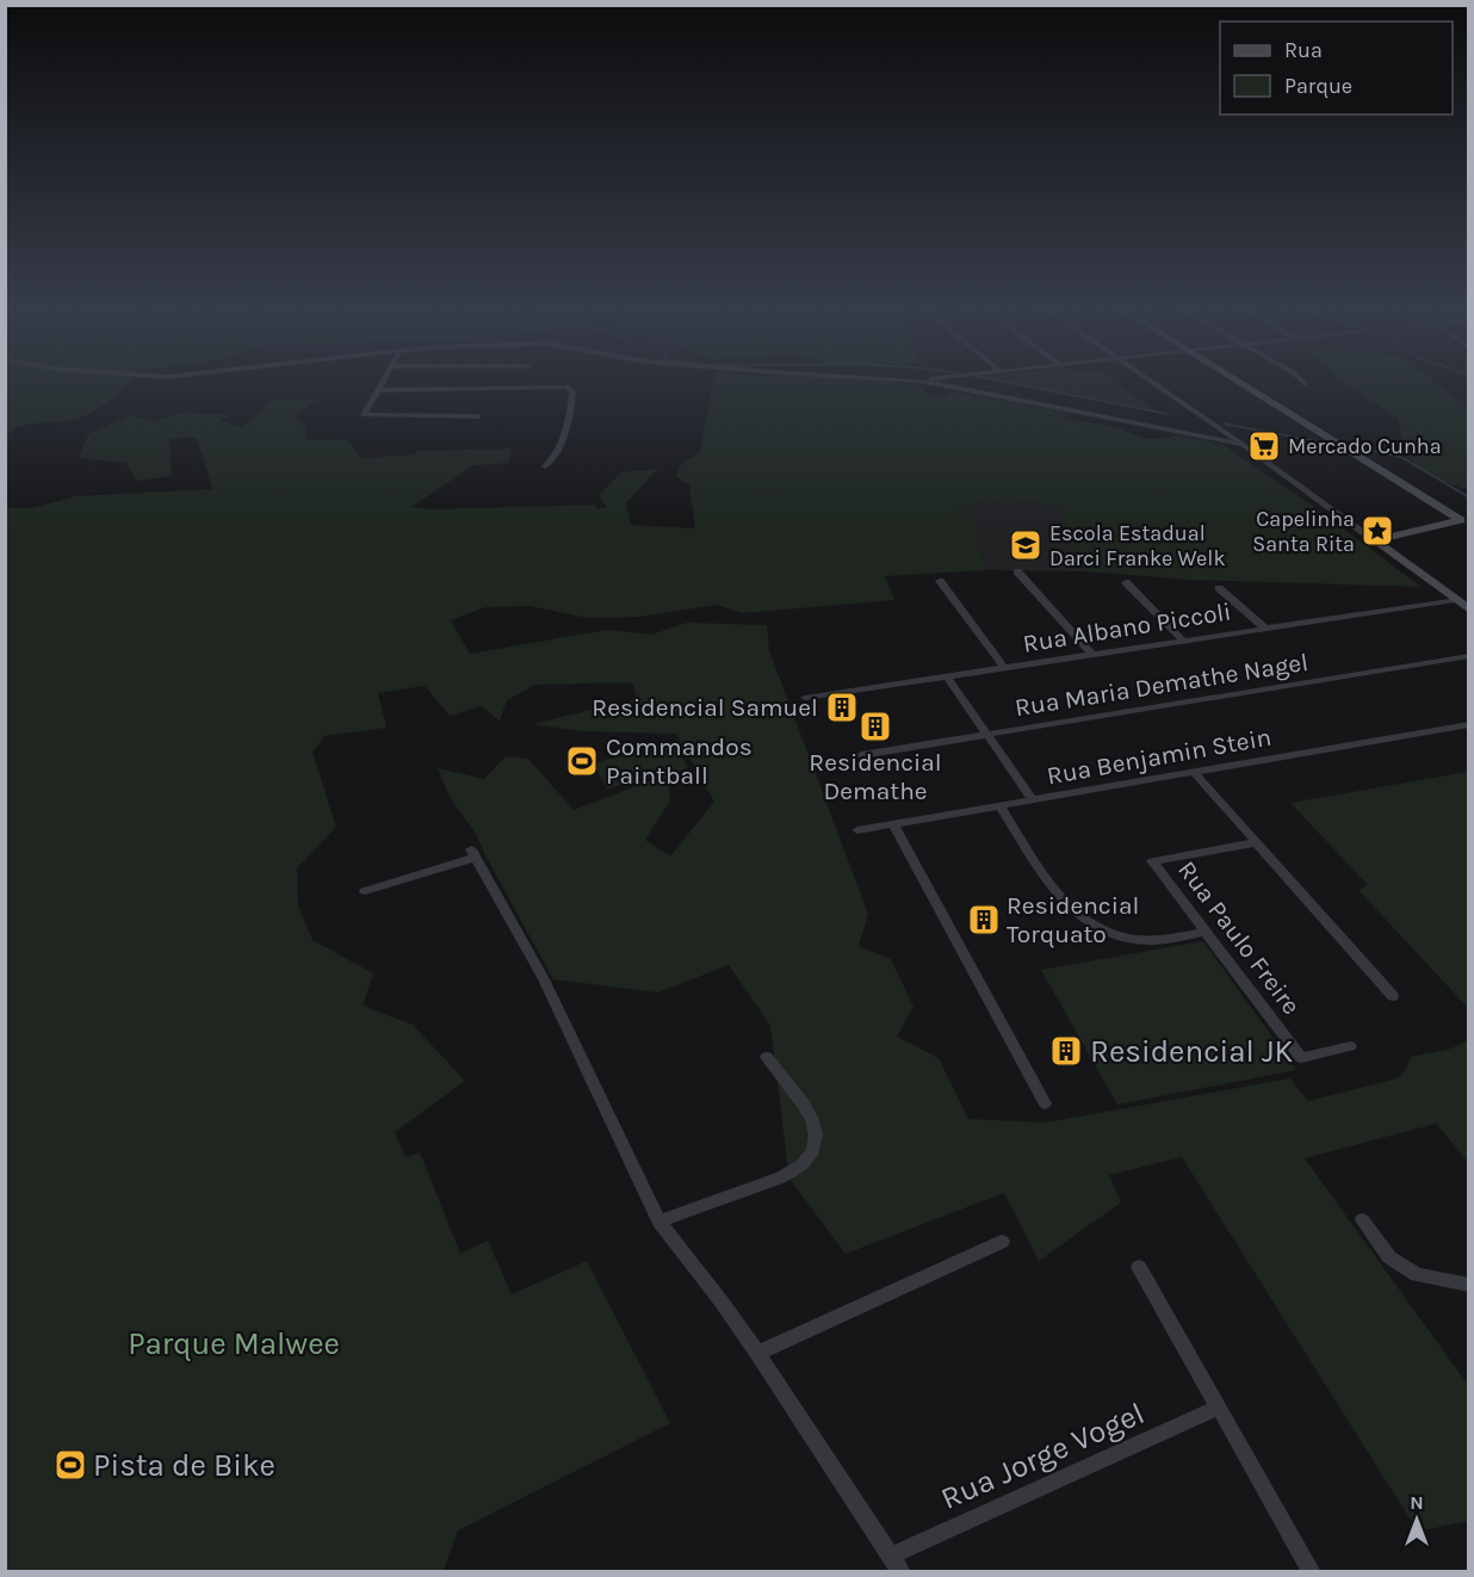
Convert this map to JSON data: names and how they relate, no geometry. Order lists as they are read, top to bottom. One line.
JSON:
{"streets":{"street":["Rua Albano Piccoli","Rua Maria Demathe Nagel","Rua Benjamin Stein","Rua Paulo Freire","Rua Jorge Vogel"]},"parks":["Parque Malwee"],"places":{"supermarket":["Mercado Cunha"],"place":["Capelinha Santa Rita"],"school or university":["Escola Estadual Darci Franke Welk"],"building":["Residencial Samuel","Residencial Demathe","Residencial Torquato","Residencial JK"],"sports":["Commandos Paintball","Pista de Bike"]},"legend":["Rua","Parque"],"north":"top"}
